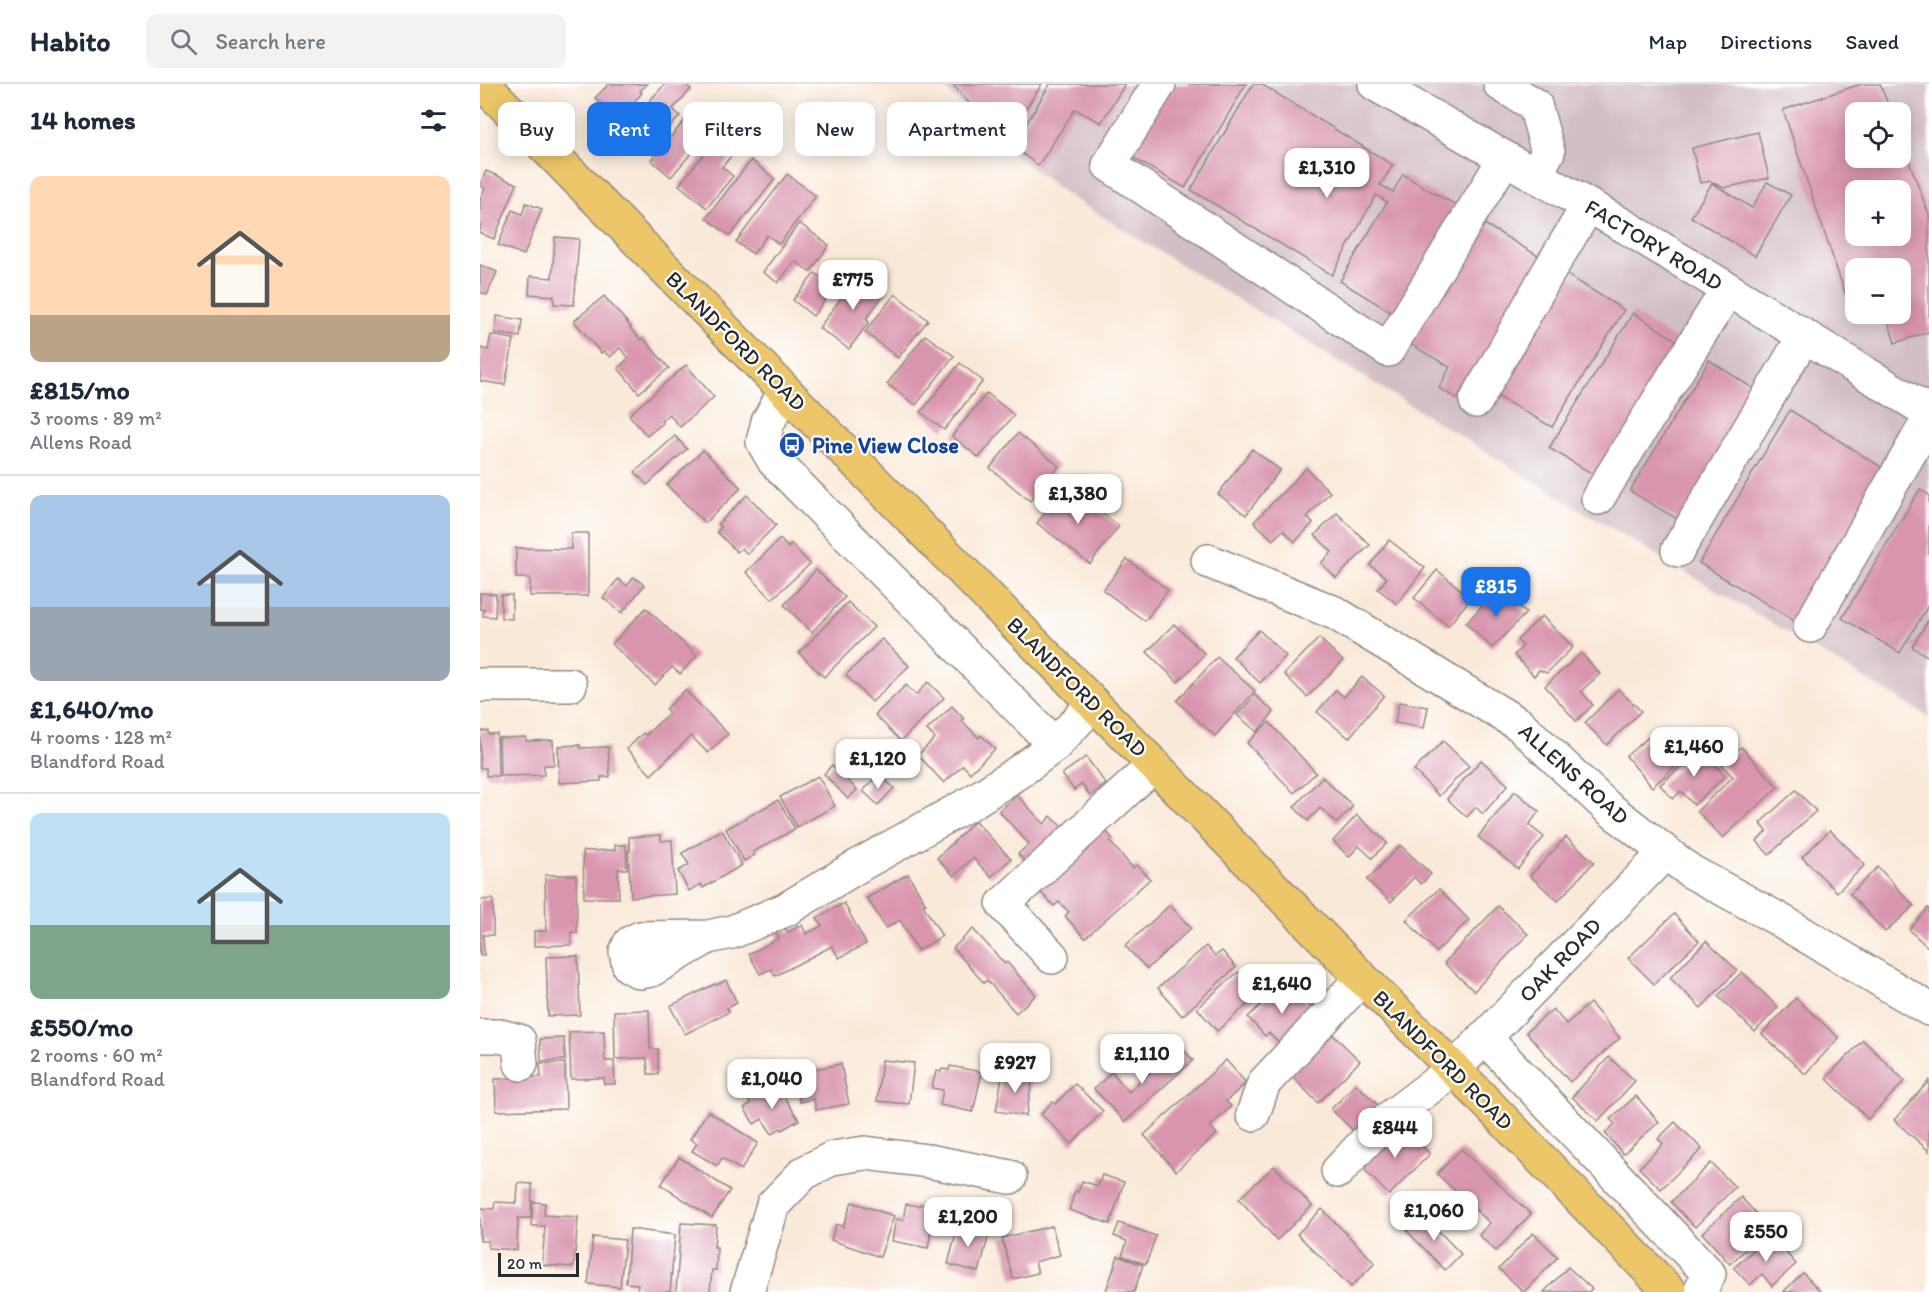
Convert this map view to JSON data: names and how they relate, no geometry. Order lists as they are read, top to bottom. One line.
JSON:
{"streets":{"main road":["BLANDFORD ROAD"],"street":["FACTORY ROAD","ALLENS ROAD","OAK ROAD"]},"crossings":[["BLANDFORD ROAD","OAK ROAD"],["ALLENS ROAD","OAK ROAD"]],"places":{"bus stop":["Pine View Close"]},"scale_bar":"20 m","page":{"header":"Habito","search":"Search here","nav":["Map","Directions","Saved"],"heading":"14 homes","map_buttons":["+","−"],"chip":["Buy","Rent","Filters","New","Apartment"],"price":["£1,310","£775","£1,380","£815","£1,460","£1,120","£1,640","£1,110","£927","£1,040","£844","£1,060","£1,200","£550"],"list":[{"name":"£815/mo","note":"3 rooms · 89 m² · Allens Road"},{"name":"£1,640/mo","note":"4 rooms · 128 m² · Blandford Road"},{"name":"£550/mo","note":"2 rooms · 60 m² · Blandford Road"}],"scale":"20 m"}}
